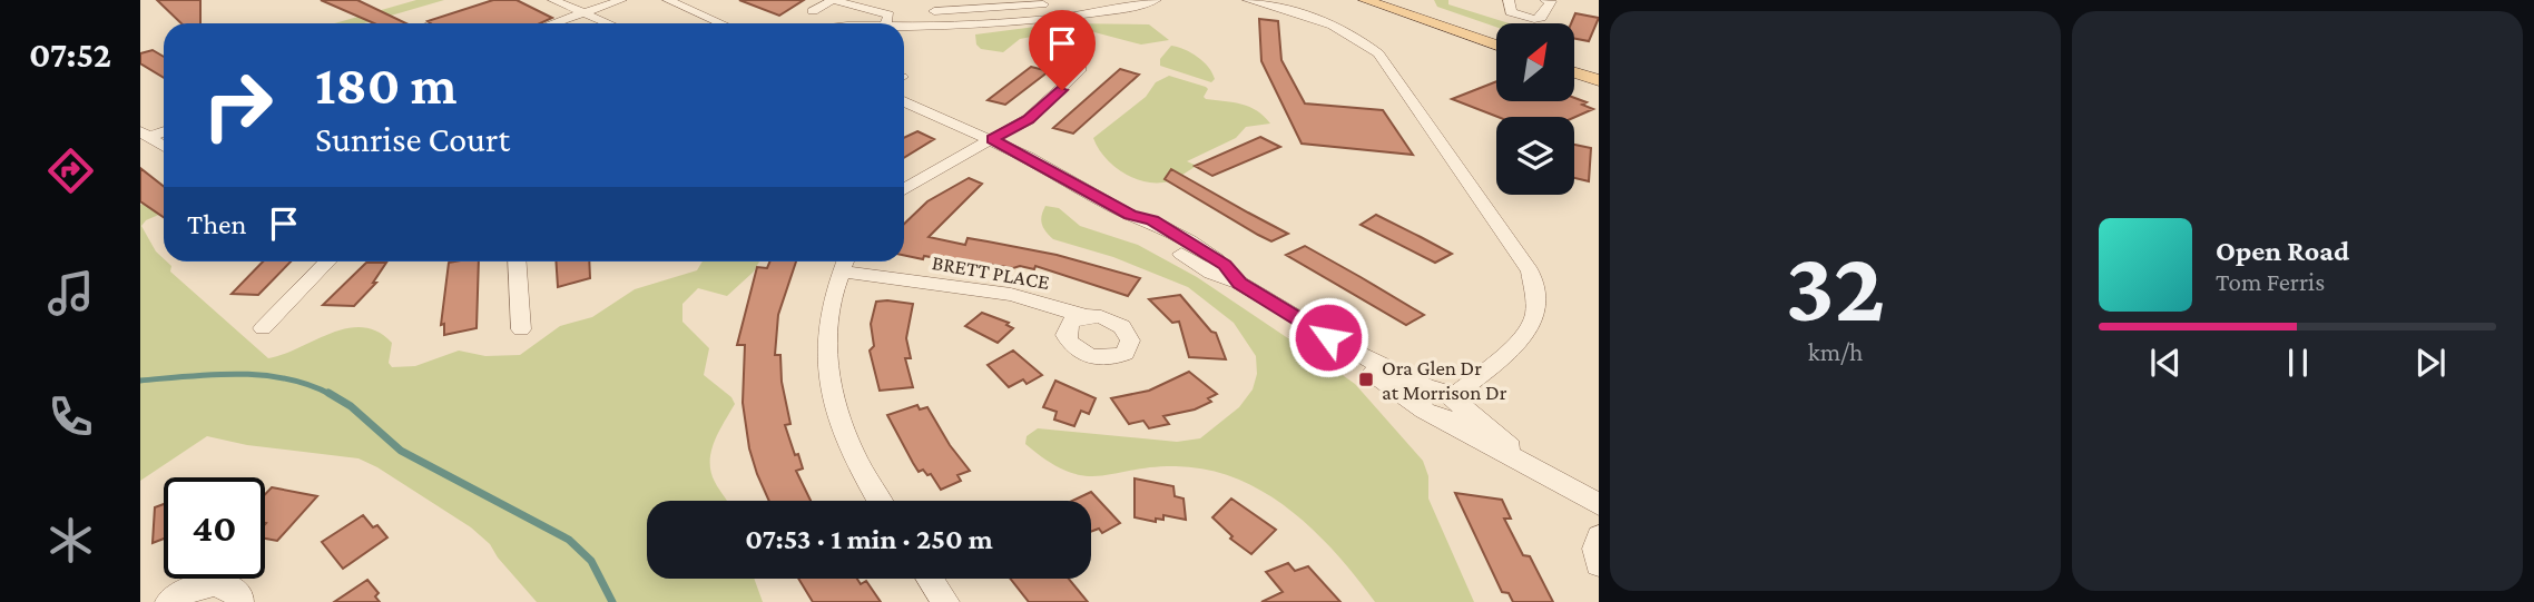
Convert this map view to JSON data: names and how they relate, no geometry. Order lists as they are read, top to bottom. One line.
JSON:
{"streets":{"street":["BRETT PLACE"]},"places":{"transit":["Ora Glen Dr at Morrison Dr"]},"north":"top right","page":{"tabs":"07:52","tile":["32","km/h"],"turn":["180 m","Sunrise Court"],"then":"Then","song":["Open Road","Tom Ferris"],"limit":"40","trip":"07:53 · 1 min · 250 m"}}
